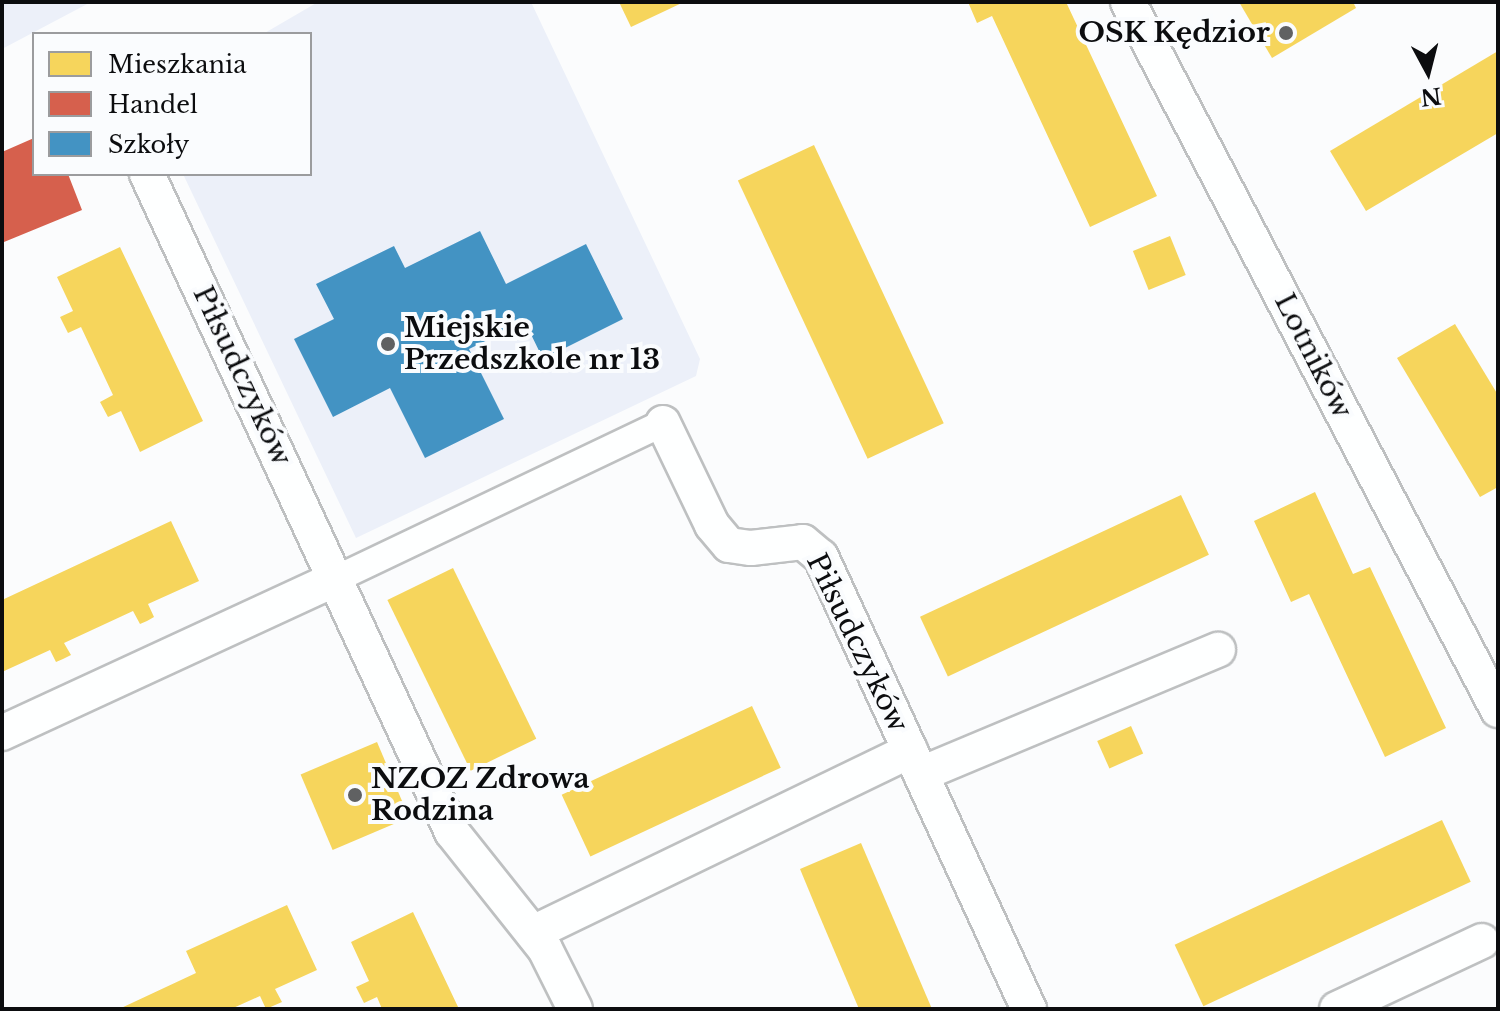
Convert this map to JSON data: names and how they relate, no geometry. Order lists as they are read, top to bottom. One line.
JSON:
{"streets":{"street":["Lotników","Piłsudczyków"]},"places":["OSK Kędzior","Miejskie Przedszkole nr 13","NZOZ Zdrowa Rodzina"],"legend":["Mieszkania","Handel","Szkoły"],"north":"bottom"}
